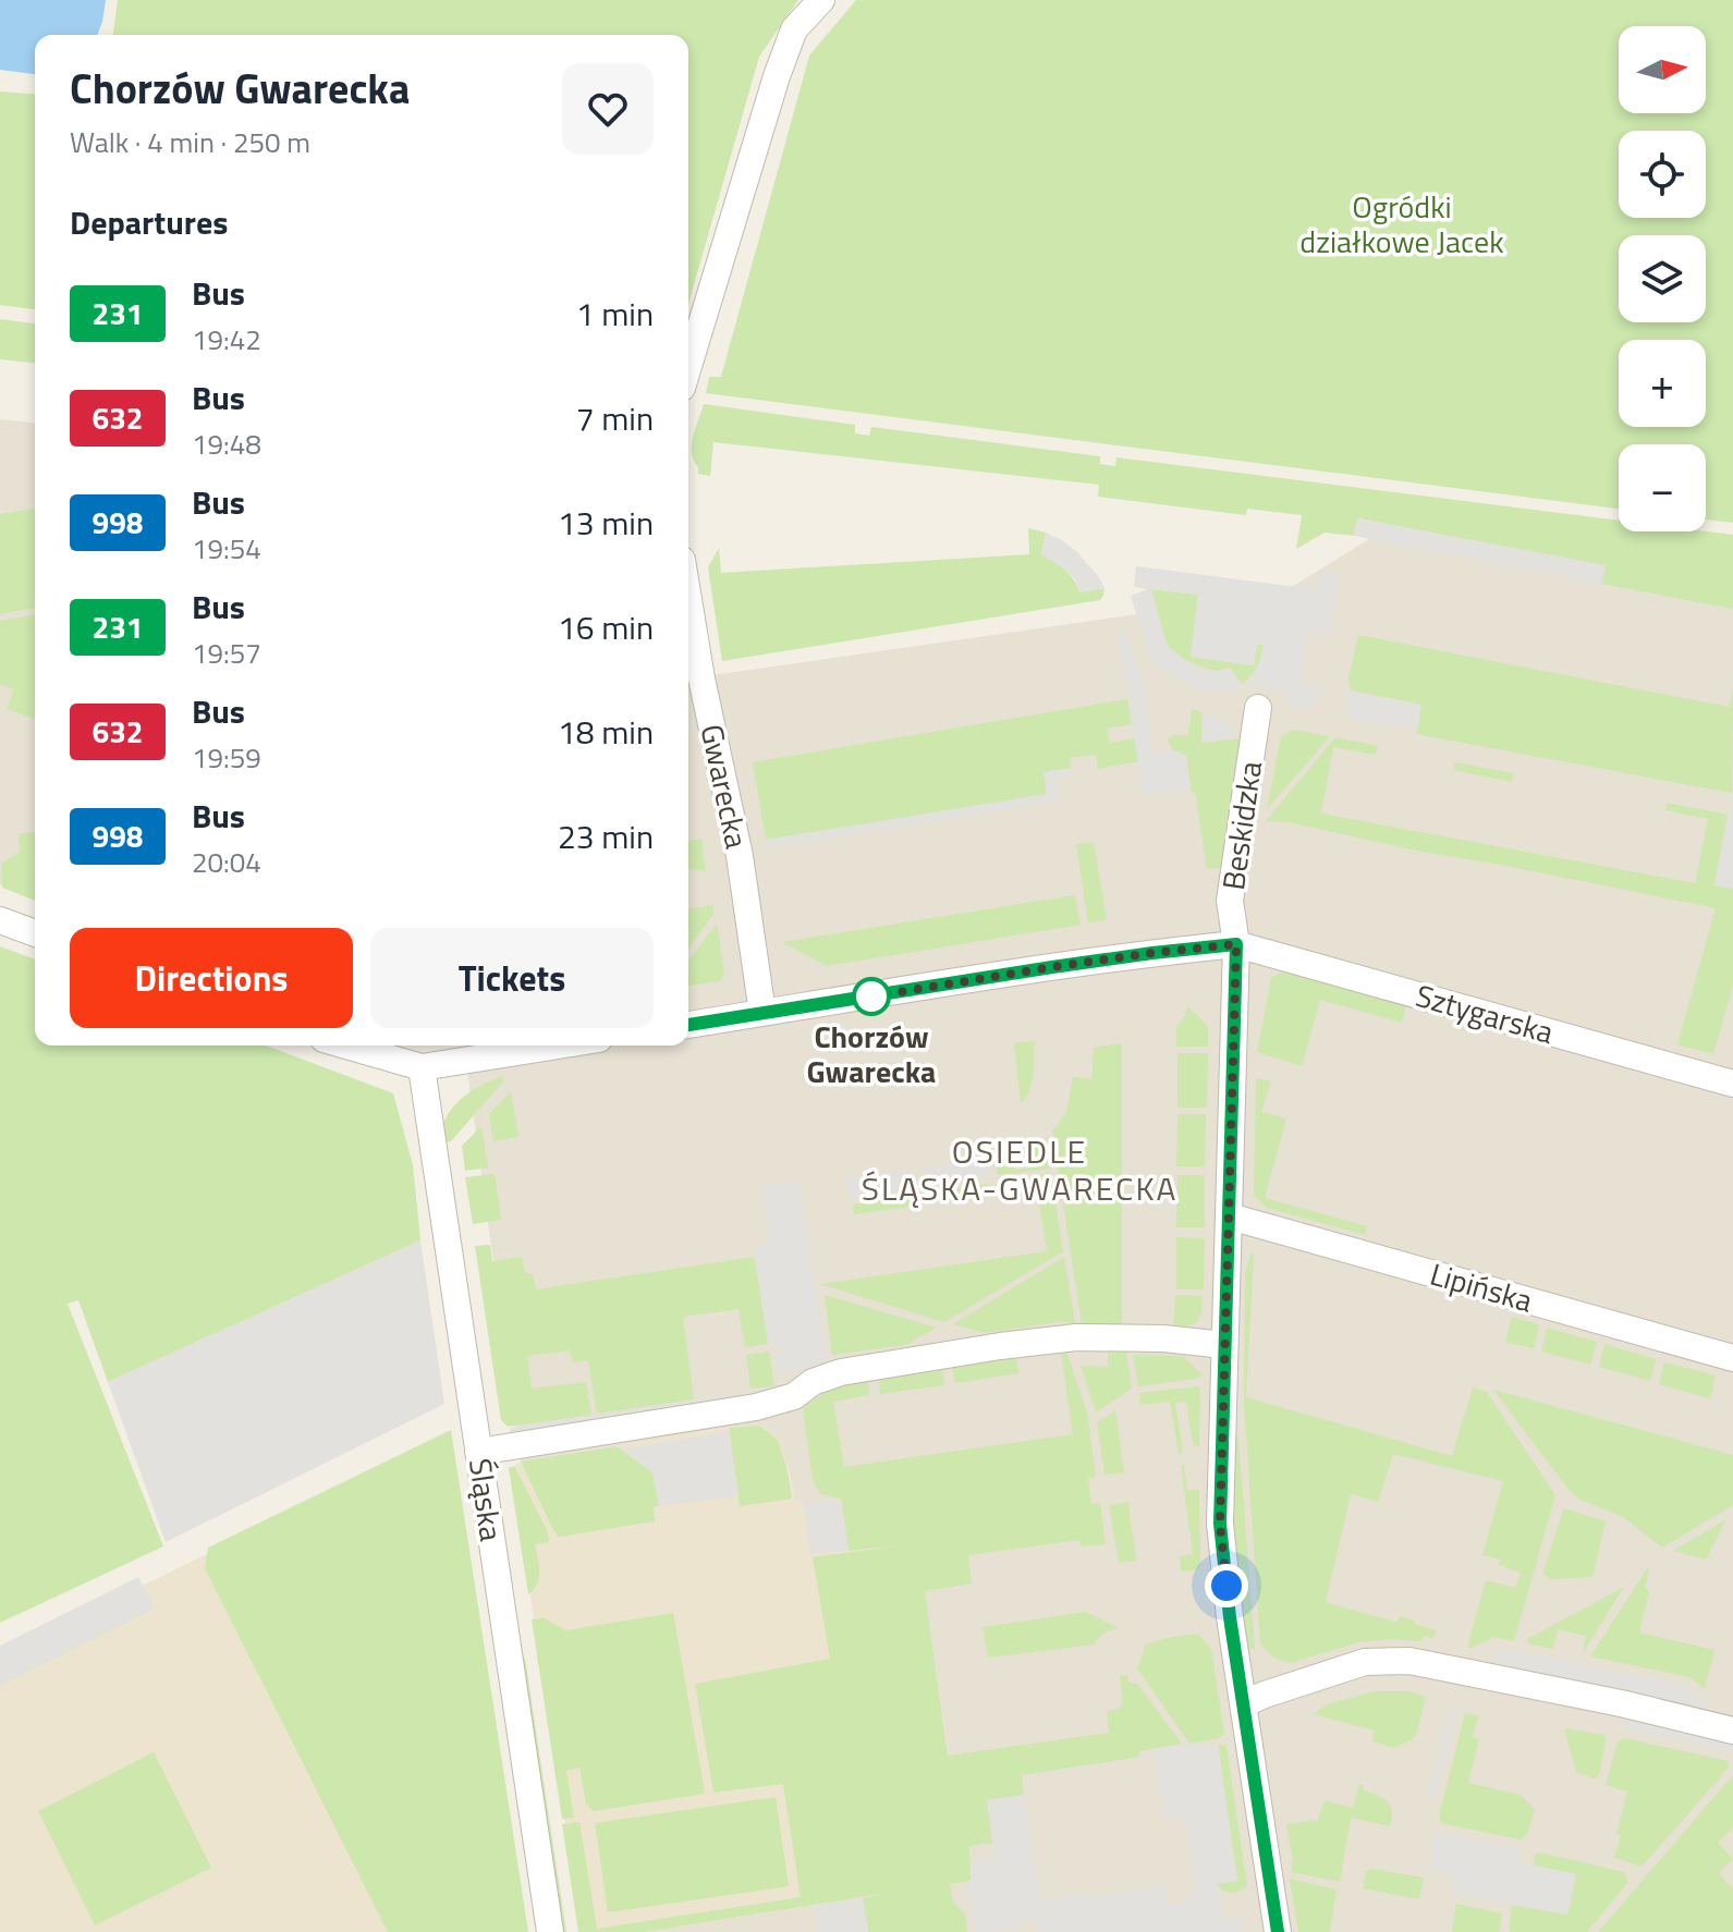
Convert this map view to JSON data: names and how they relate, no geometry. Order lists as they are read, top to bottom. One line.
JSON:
{"streets":{"street":["Gwarecka","Beskidzka","Sztygarska","Lipińska","Śląska"]},"crossings":[["Beskidzka","Sztygarska"],["Beskidzka","Lipińska"]],"districts":["OSIEDLE ŚLĄSKA-GWARECKA"],"parks":["Ogródki działkowe Jacek"],"places":["Chorzów Gwarecka"],"lines":["bus line 231"],"north":"right","page":{"map_buttons":["+","−"],"heading":[["Chorzów Gwarecka","Walk · 4 min · 250 m"],"Departures"],"list":[{"mark":"231","name":"Bus","note":"19:42","value":"1 min"},{"mark":"632","name":"Bus","note":"19:48","value":"7 min"},{"mark":"998","name":"Bus","note":"19:54","value":"13 min"},{"mark":"231","name":"Bus","note":"19:57","value":"16 min"},{"mark":"632","name":"Bus","note":"19:59","value":"18 min"},{"mark":"998","name":"Bus","note":"20:04","value":"23 min"}],"buttons":["Directions","Tickets"]}}
